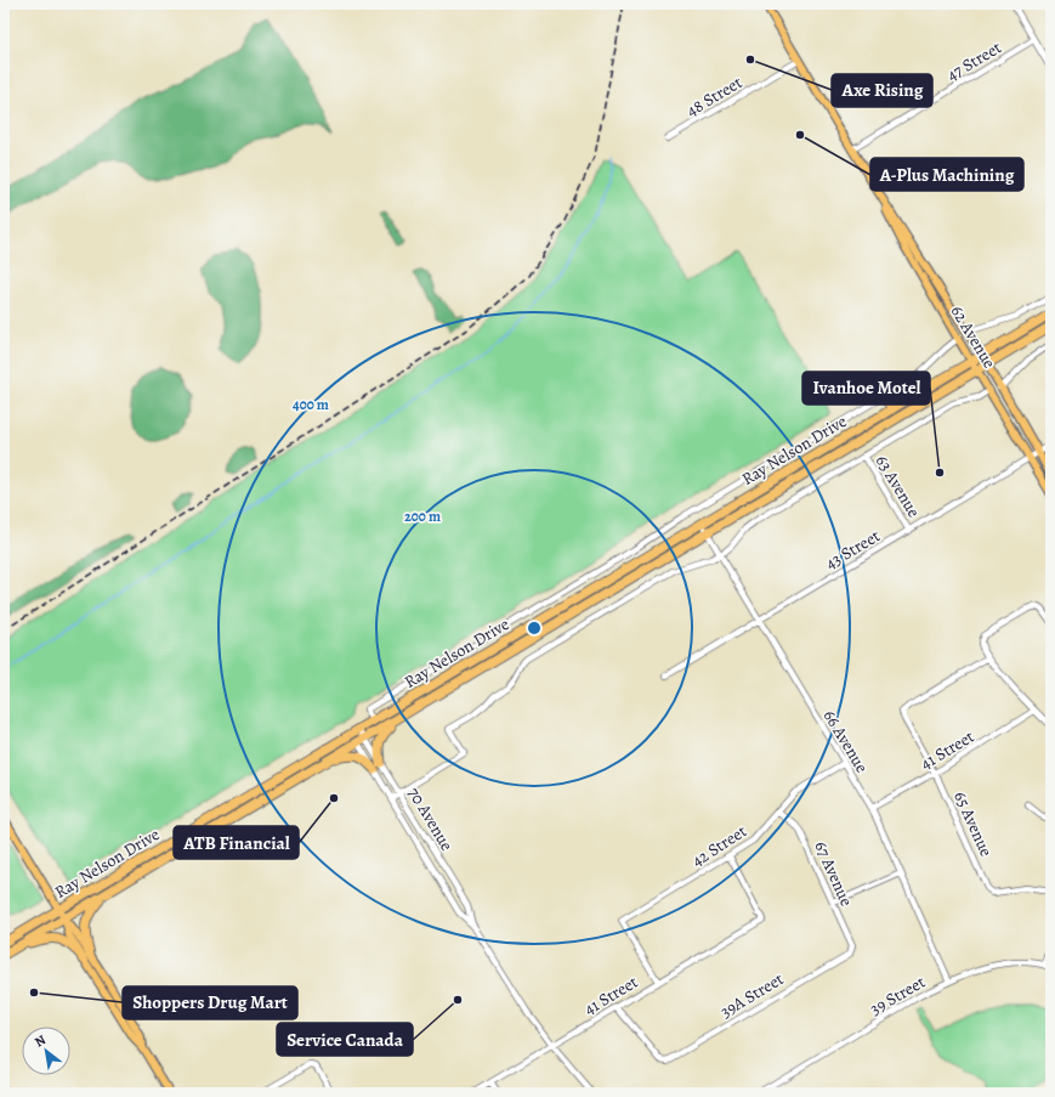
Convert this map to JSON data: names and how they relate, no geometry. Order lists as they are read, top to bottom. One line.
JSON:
{"streets":{"highway":["Ray Nelson Drive"],"main road":["62 Avenue"],"street":["47 Street","48 Street","63 Avenue","43 Street","66 Avenue","41 Street","70 Avenue","65 Avenue","42 Street","67 Avenue","39A Street","39 Street"]},"crossings":[["47 Street","62 Avenue"],["48 Street","62 Avenue"],["62 Avenue","Ray Nelson Drive"],["62 Avenue","43 Street"],["Ray Nelson Drive","66 Avenue"],["Ray Nelson Drive","70 Avenue"],["63 Avenue","43 Street"],["43 Street","66 Avenue"],["66 Avenue","41 Street"],["66 Avenue","42 Street"],["66 Avenue","39 Street"],["41 Street","70 Avenue"],["41 Street","65 Avenue"],["41 Street","42 Street"],["41 Street","39A Street"],["42 Street","67 Avenue"],["67 Avenue","39A Street"]],"places":["Axe Rising","A-Plus Machining","Ivanhoe Motel","ATB Financial","Shoppers Drug Mart","Service Canada"],"north":"top left","rings":["400 m","200 m"]}
